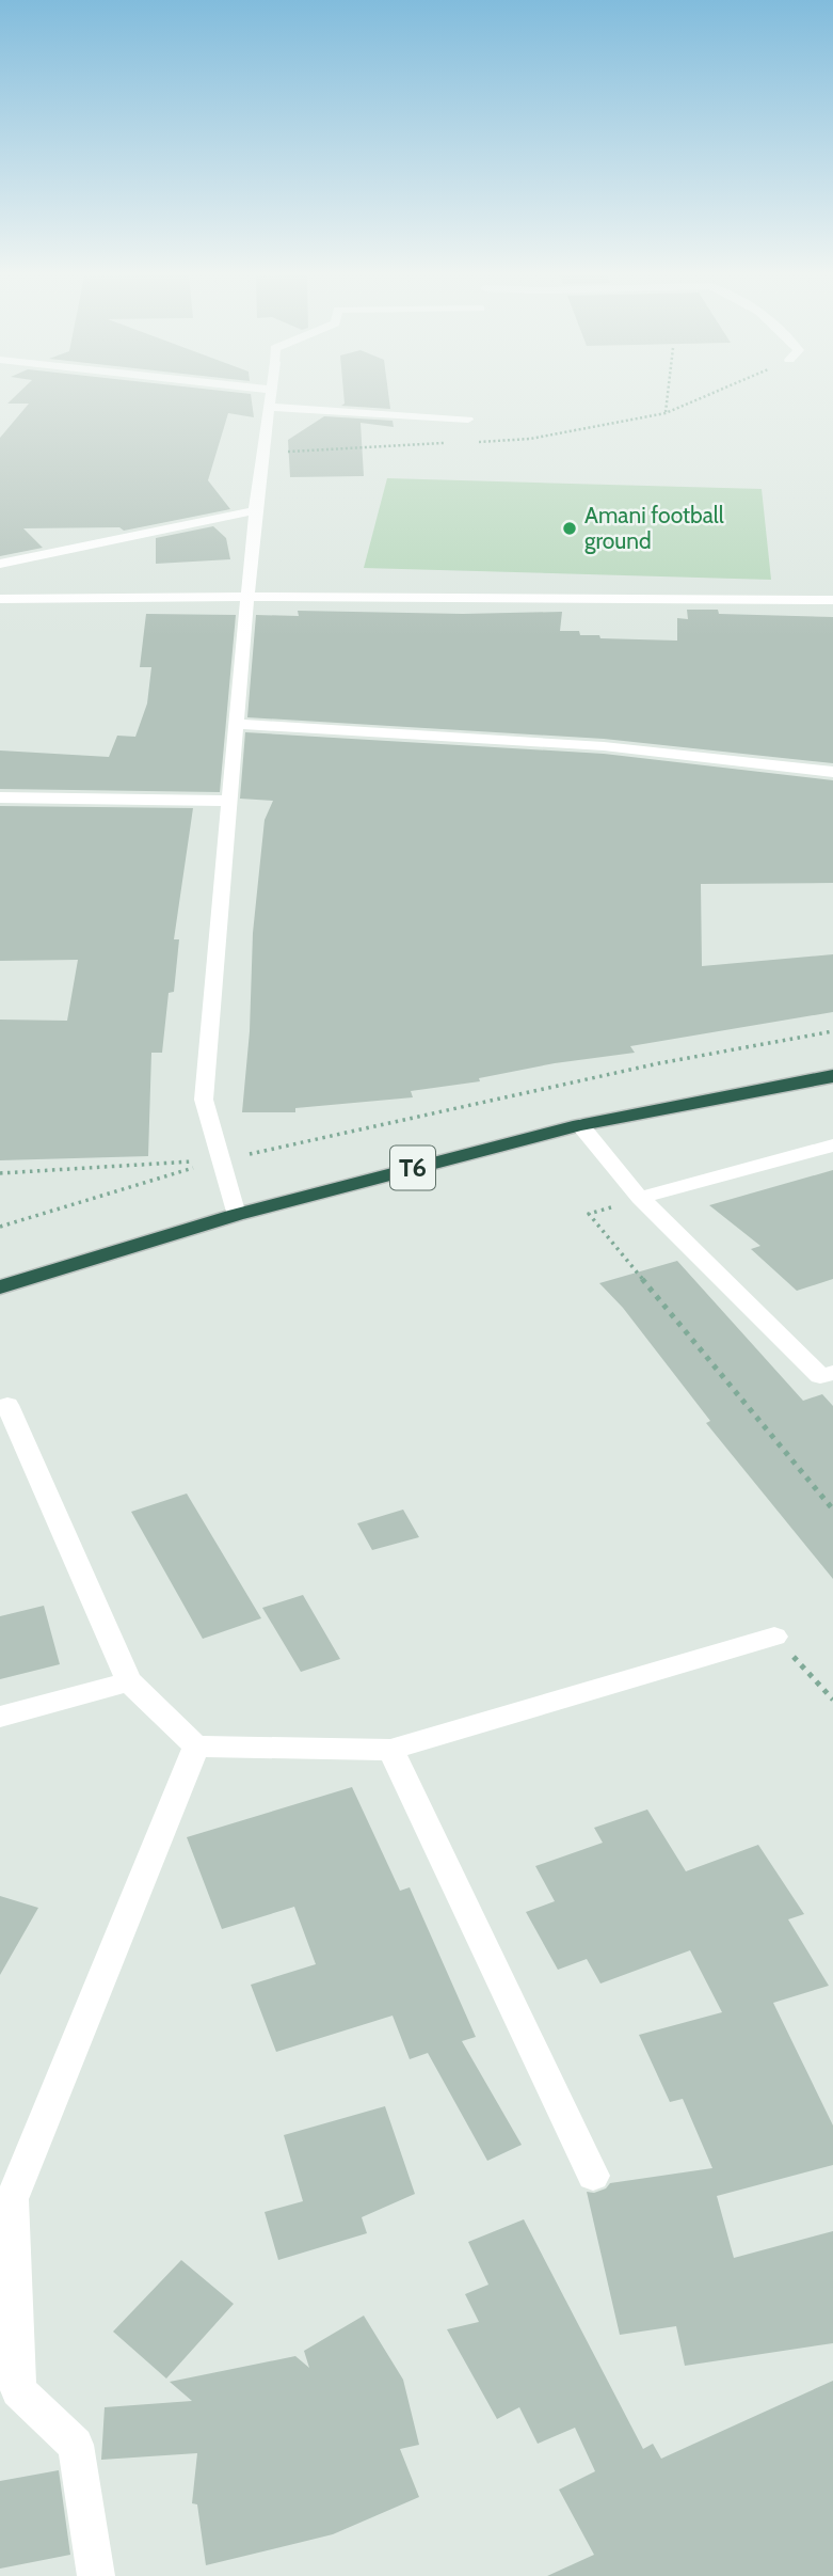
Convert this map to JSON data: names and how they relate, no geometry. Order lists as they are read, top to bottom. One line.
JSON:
{"streets":{"highway":["T6"]},"places":["Amani football ground"]}
